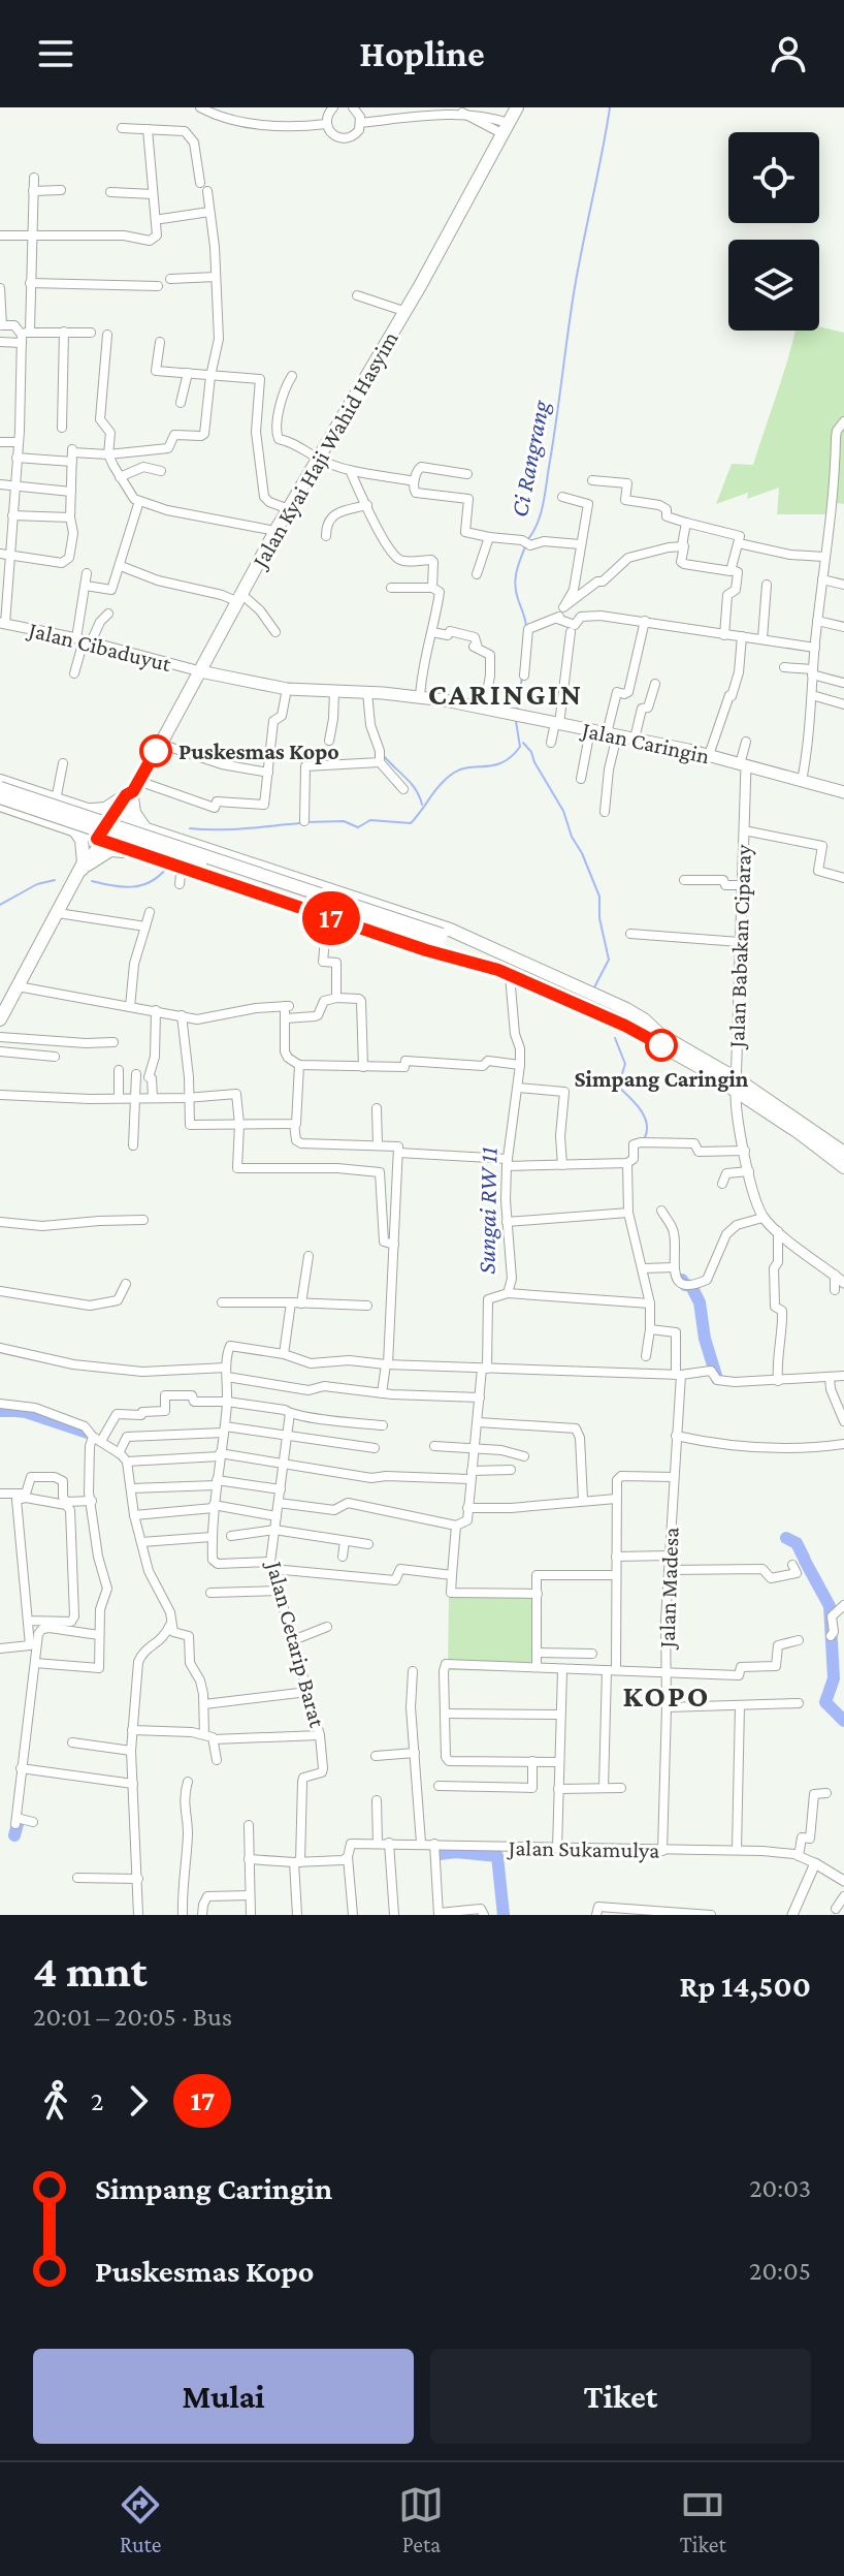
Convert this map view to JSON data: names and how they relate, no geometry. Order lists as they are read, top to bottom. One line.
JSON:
{"streets":{"main road":["Jalan Kyai Haji Wahid Hasyim","Jalan Caringin"],"street":["Jalan Cibaduyut","Jalan Babakan Ciparay","Jalan Madesa","Jalan Cetarip Barat","Jalan Sukamulya"]},"crossings":[["Jalan Kyai Haji Wahid Hasyim","Jalan Cibaduyut"],["Jalan Kyai Haji Wahid Hasyim","Jalan Caringin"],["Jalan Cibaduyut","Jalan Caringin"],["Jalan Caringin","Jalan Babakan Ciparay"],["Jalan Madesa","Jalan Sukamulya"]],"districts":["CARINGIN","KOPO"],"water":["Ci Rangrang","Sungai RW 11"],"places":["Puskesmas Kopo","Simpang Caringin"],"lines":["bus line 17"],"page":{"header":"Hopline","on_map":"17","heading":["4 mnt","20:01 – 20:05 · Bus","Rp 14,500"],"legs":["2","17"],"list":[{"name":"Simpang Caringin","value":"20:03"},{"name":"Puskesmas Kopo","value":"20:05"}],"buttons":["Mulai","Tiket"],"tabs":["Rute","Peta","Tiket"]}}
